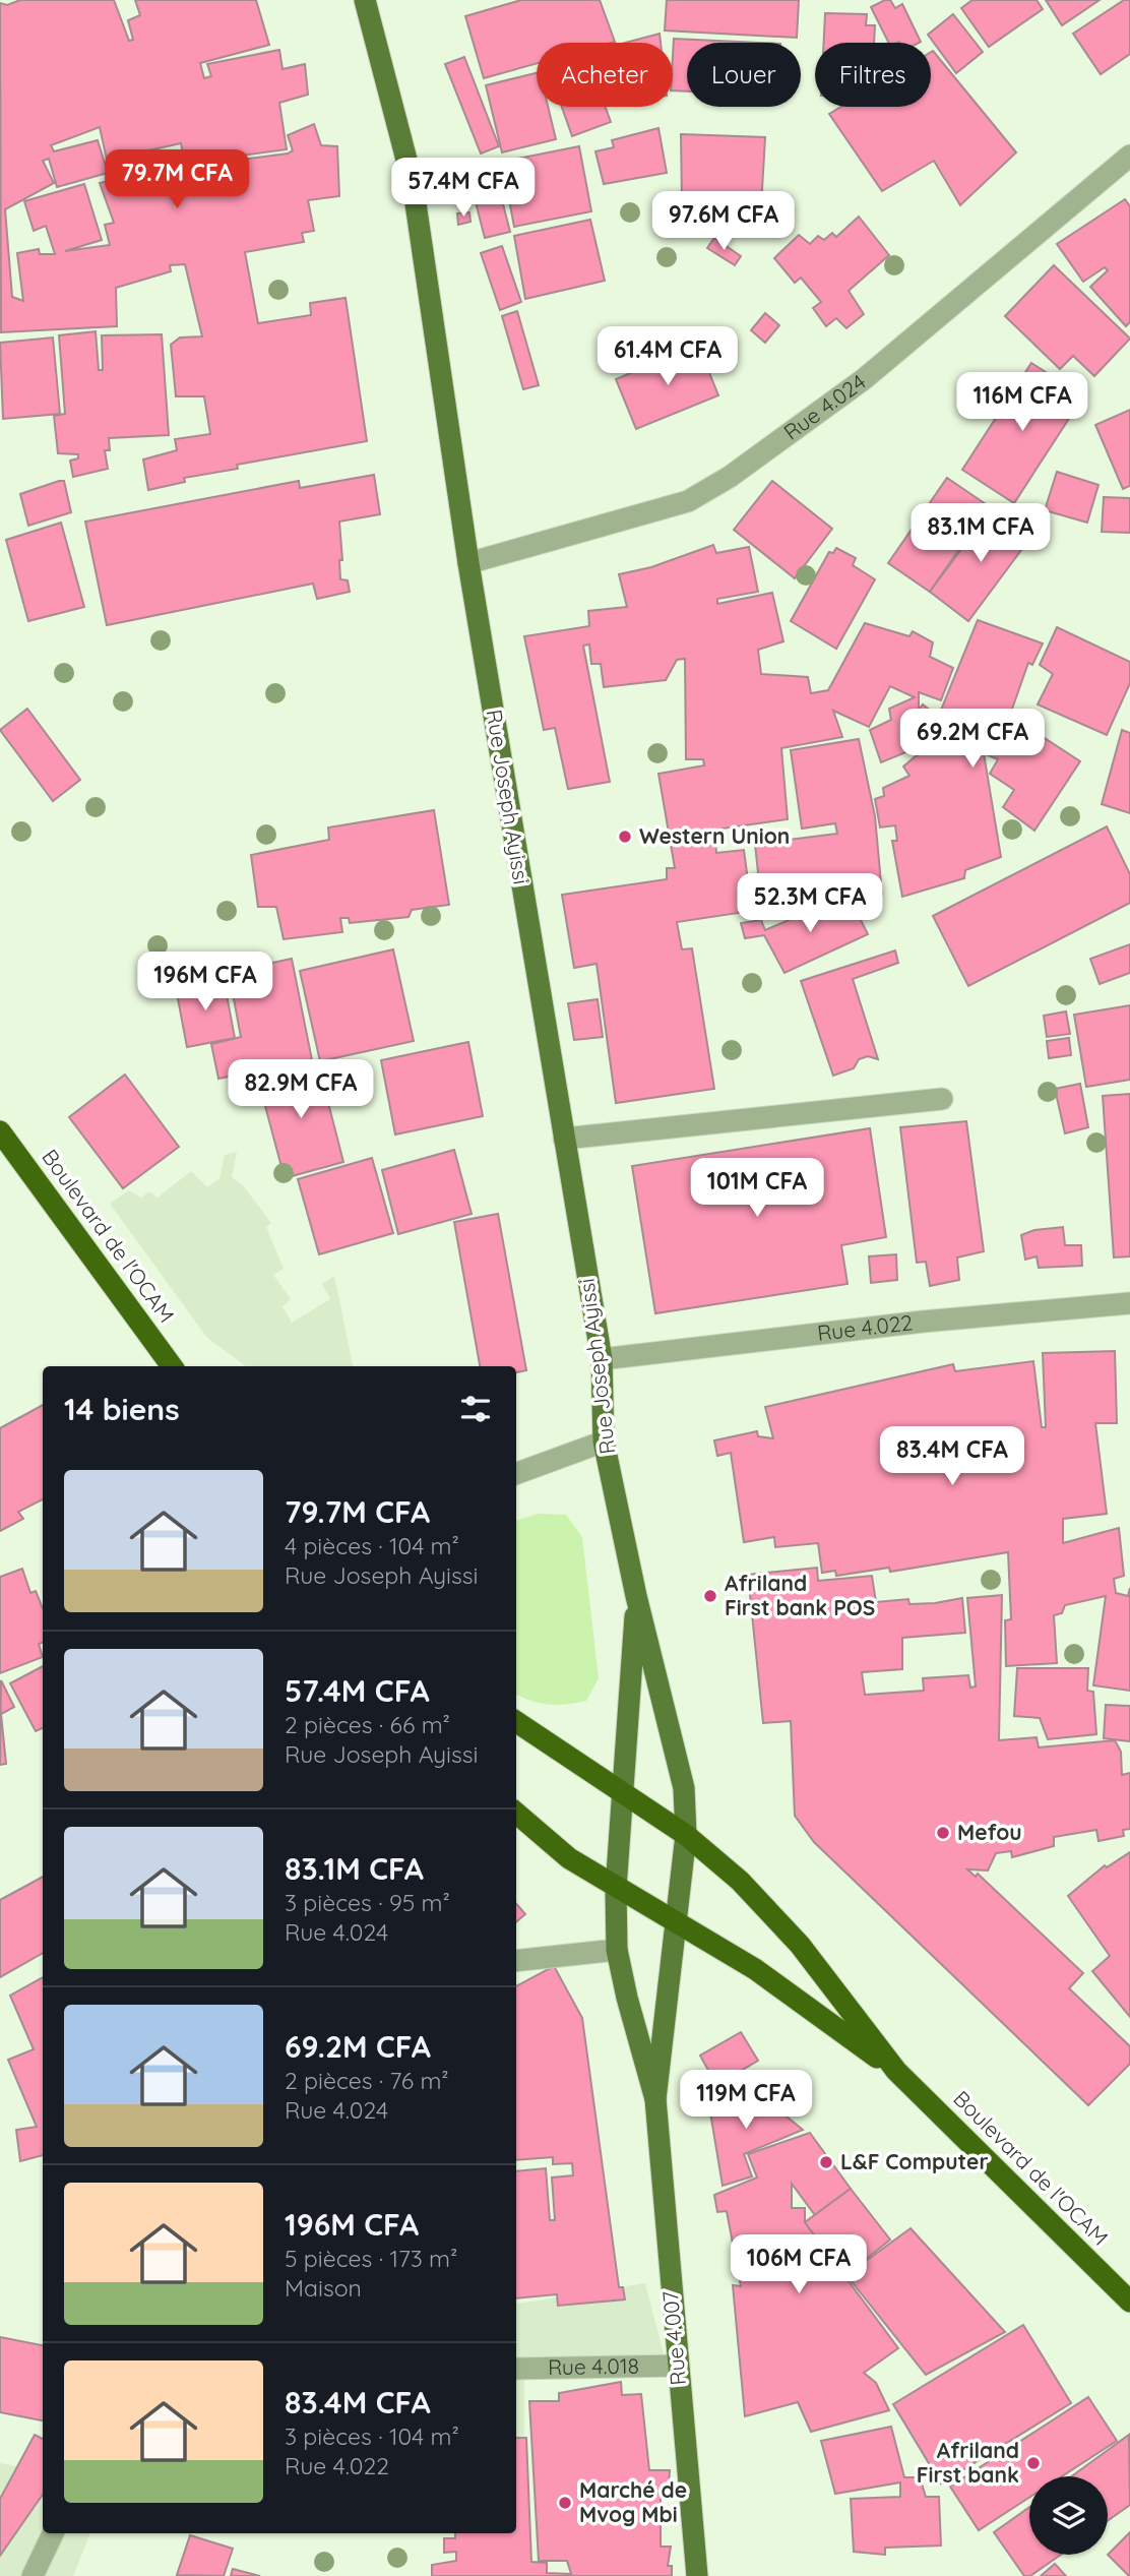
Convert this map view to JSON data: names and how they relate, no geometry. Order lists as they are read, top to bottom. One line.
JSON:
{"streets":{"highway":["Boulevard de l'OCAM"],"main road":["Rue Joseph Ayissi","Rue 4.007"],"street":["Rue 4.024","Rue 4.022","Rue 4.018"]},"crossings":[["Rue 4.024","Rue Joseph Ayissi"],["Rue Joseph Ayissi","Boulevard de l'OCAM"],["Rue Joseph Ayissi","Rue 4.022"],["Rue Joseph Ayissi","Rue 4.007"],["Boulevard de l'OCAM","Rue 4.007"],["Rue 4.007","Rue 4.018"]],"places":["Western Union","Afriland First bank POS","Mefou","L&F Computer","Afriland First bank","Marché de Mvog Mbi"],"page":{"chip":["Acheter","Louer","Filtres"],"price":["79.7M CFA","57.4M CFA","97.6M CFA","61.4M CFA","116M CFA","83.1M CFA","69.2M CFA","52.3M CFA","196M CFA","82.9M CFA","101M CFA","83.4M CFA","119M CFA","106M CFA"],"heading":"14 biens","list":[{"name":"79.7M CFA","note":"4 pièces · 104 m² · Rue Joseph Ayissi"},{"name":"57.4M CFA","note":"2 pièces · 66 m² · Rue Joseph Ayissi"},{"name":"83.1M CFA","note":"3 pièces · 95 m² · Rue 4.024"},{"name":"69.2M CFA","note":"2 pièces · 76 m² · Rue 4.024"},{"name":"196M CFA","note":"5 pièces · 173 m² · Maison"},{"name":"83.4M CFA","note":"3 pièces · 104 m² · Rue 4.022"}]}}
